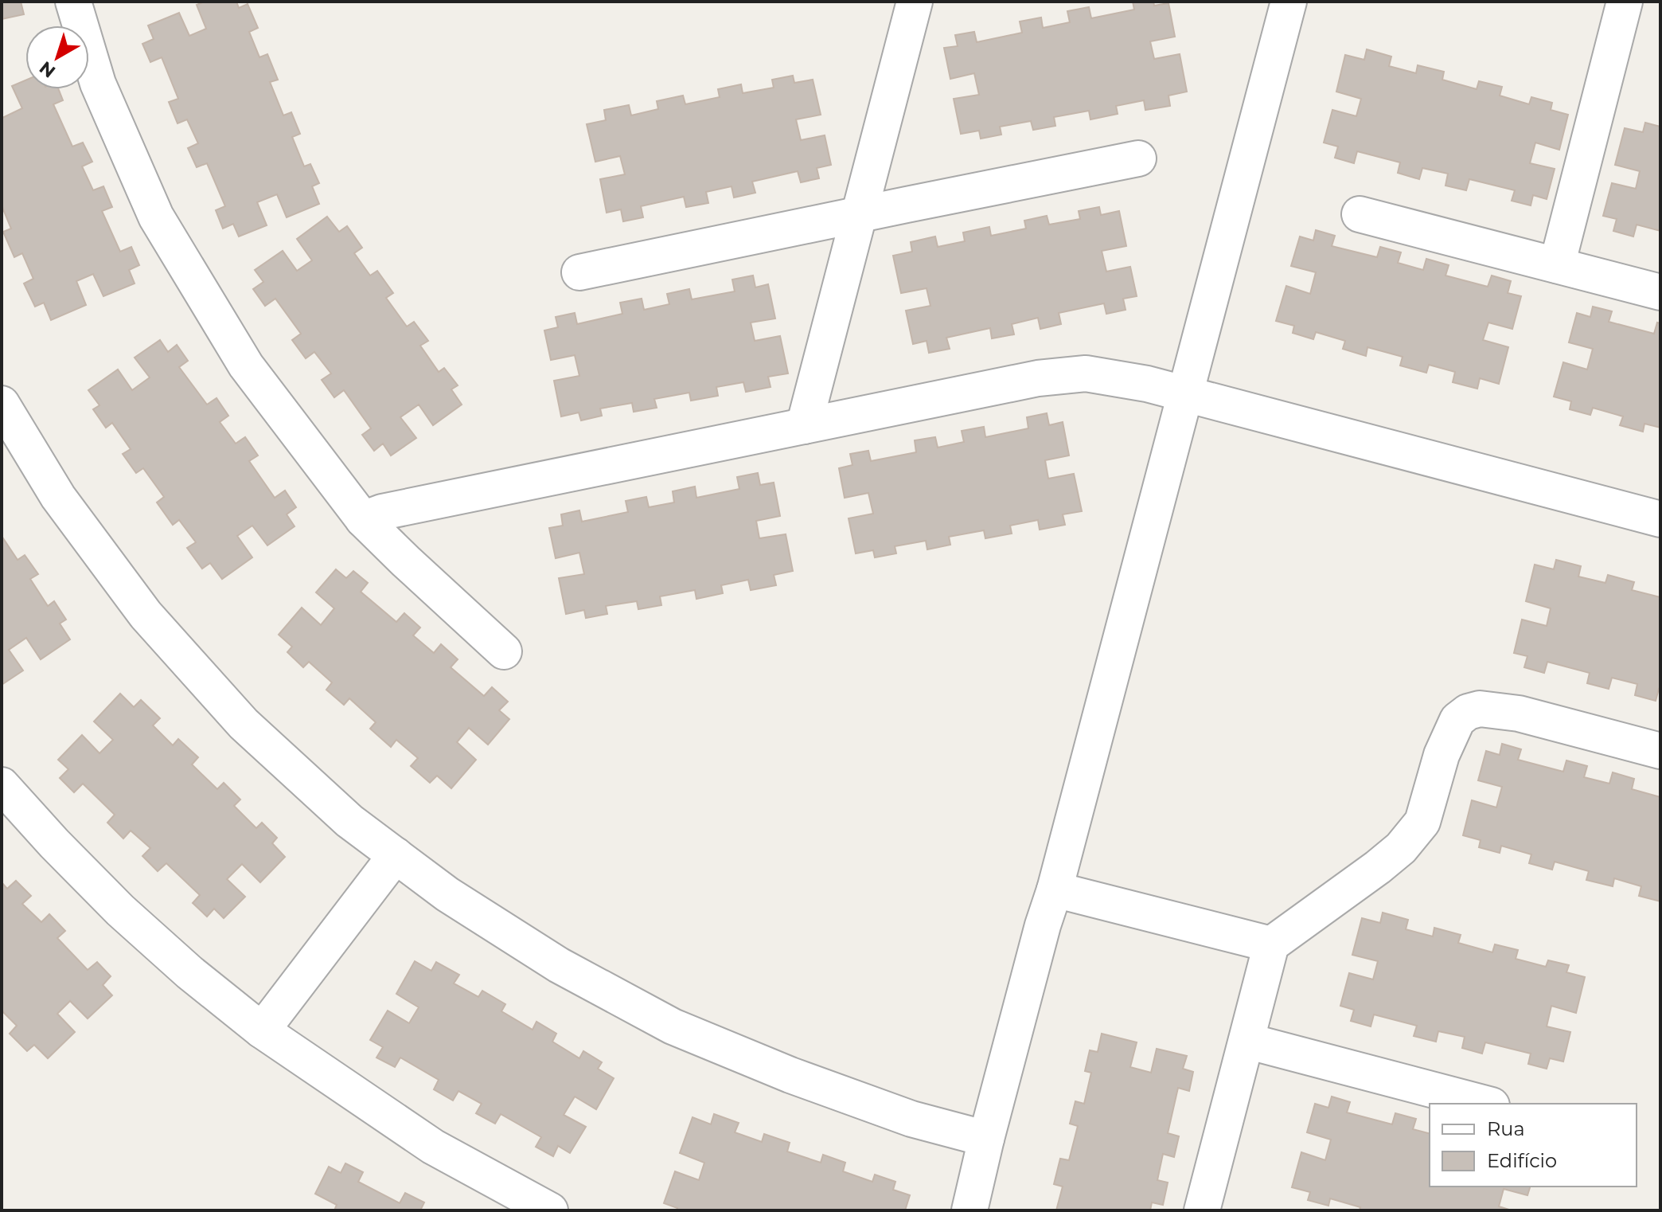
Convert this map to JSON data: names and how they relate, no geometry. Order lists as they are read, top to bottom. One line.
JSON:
{"legend":["Rua","Edifício"],"north":"bottom left"}
